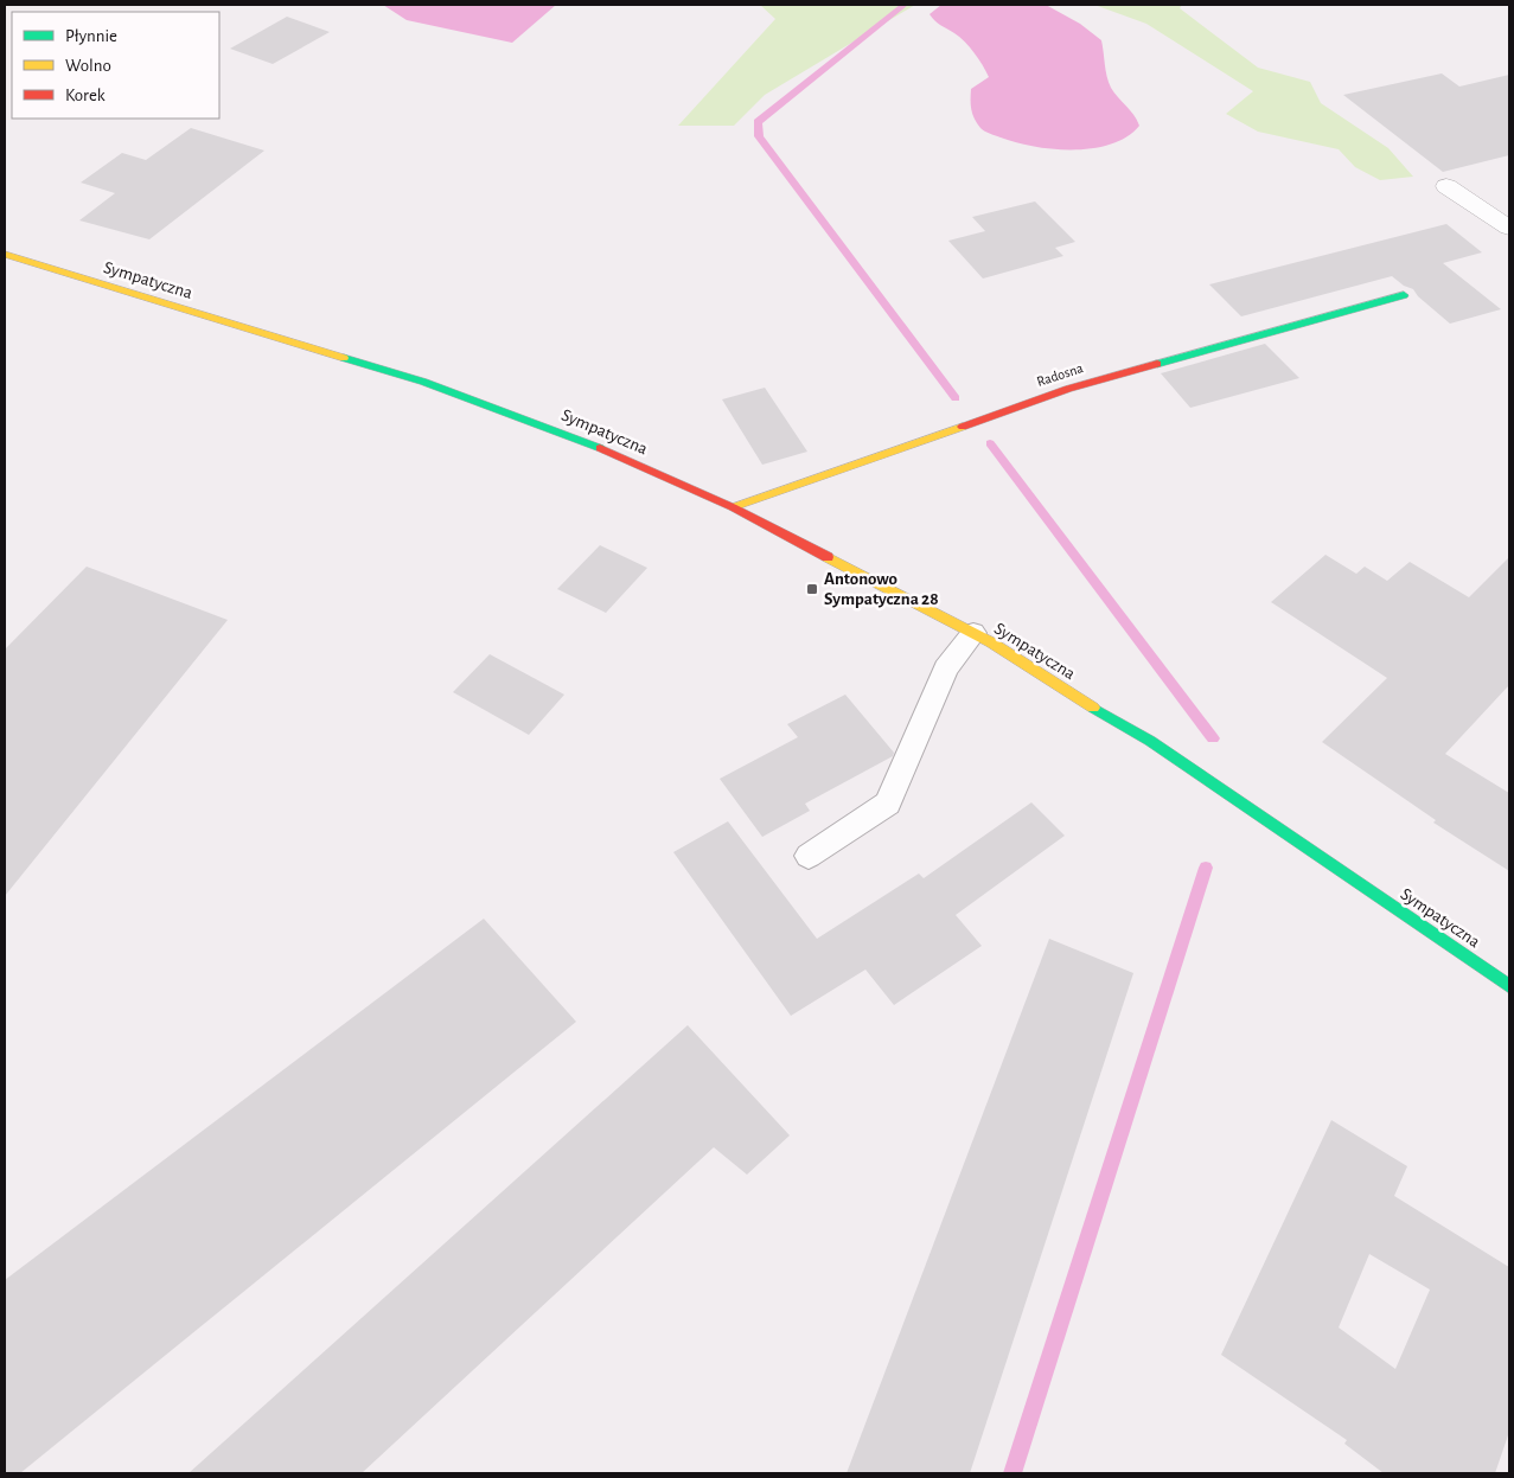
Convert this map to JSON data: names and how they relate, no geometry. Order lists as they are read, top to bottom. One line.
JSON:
{"streets":{"street":["Sympatyczna","Radosna"]},"crossings":[["Sympatyczna","Radosna"]],"places":{"transit":["Antonowo Sympatyczna 28"]},"legend":["Płynnie","Wolno","Korek"]}
